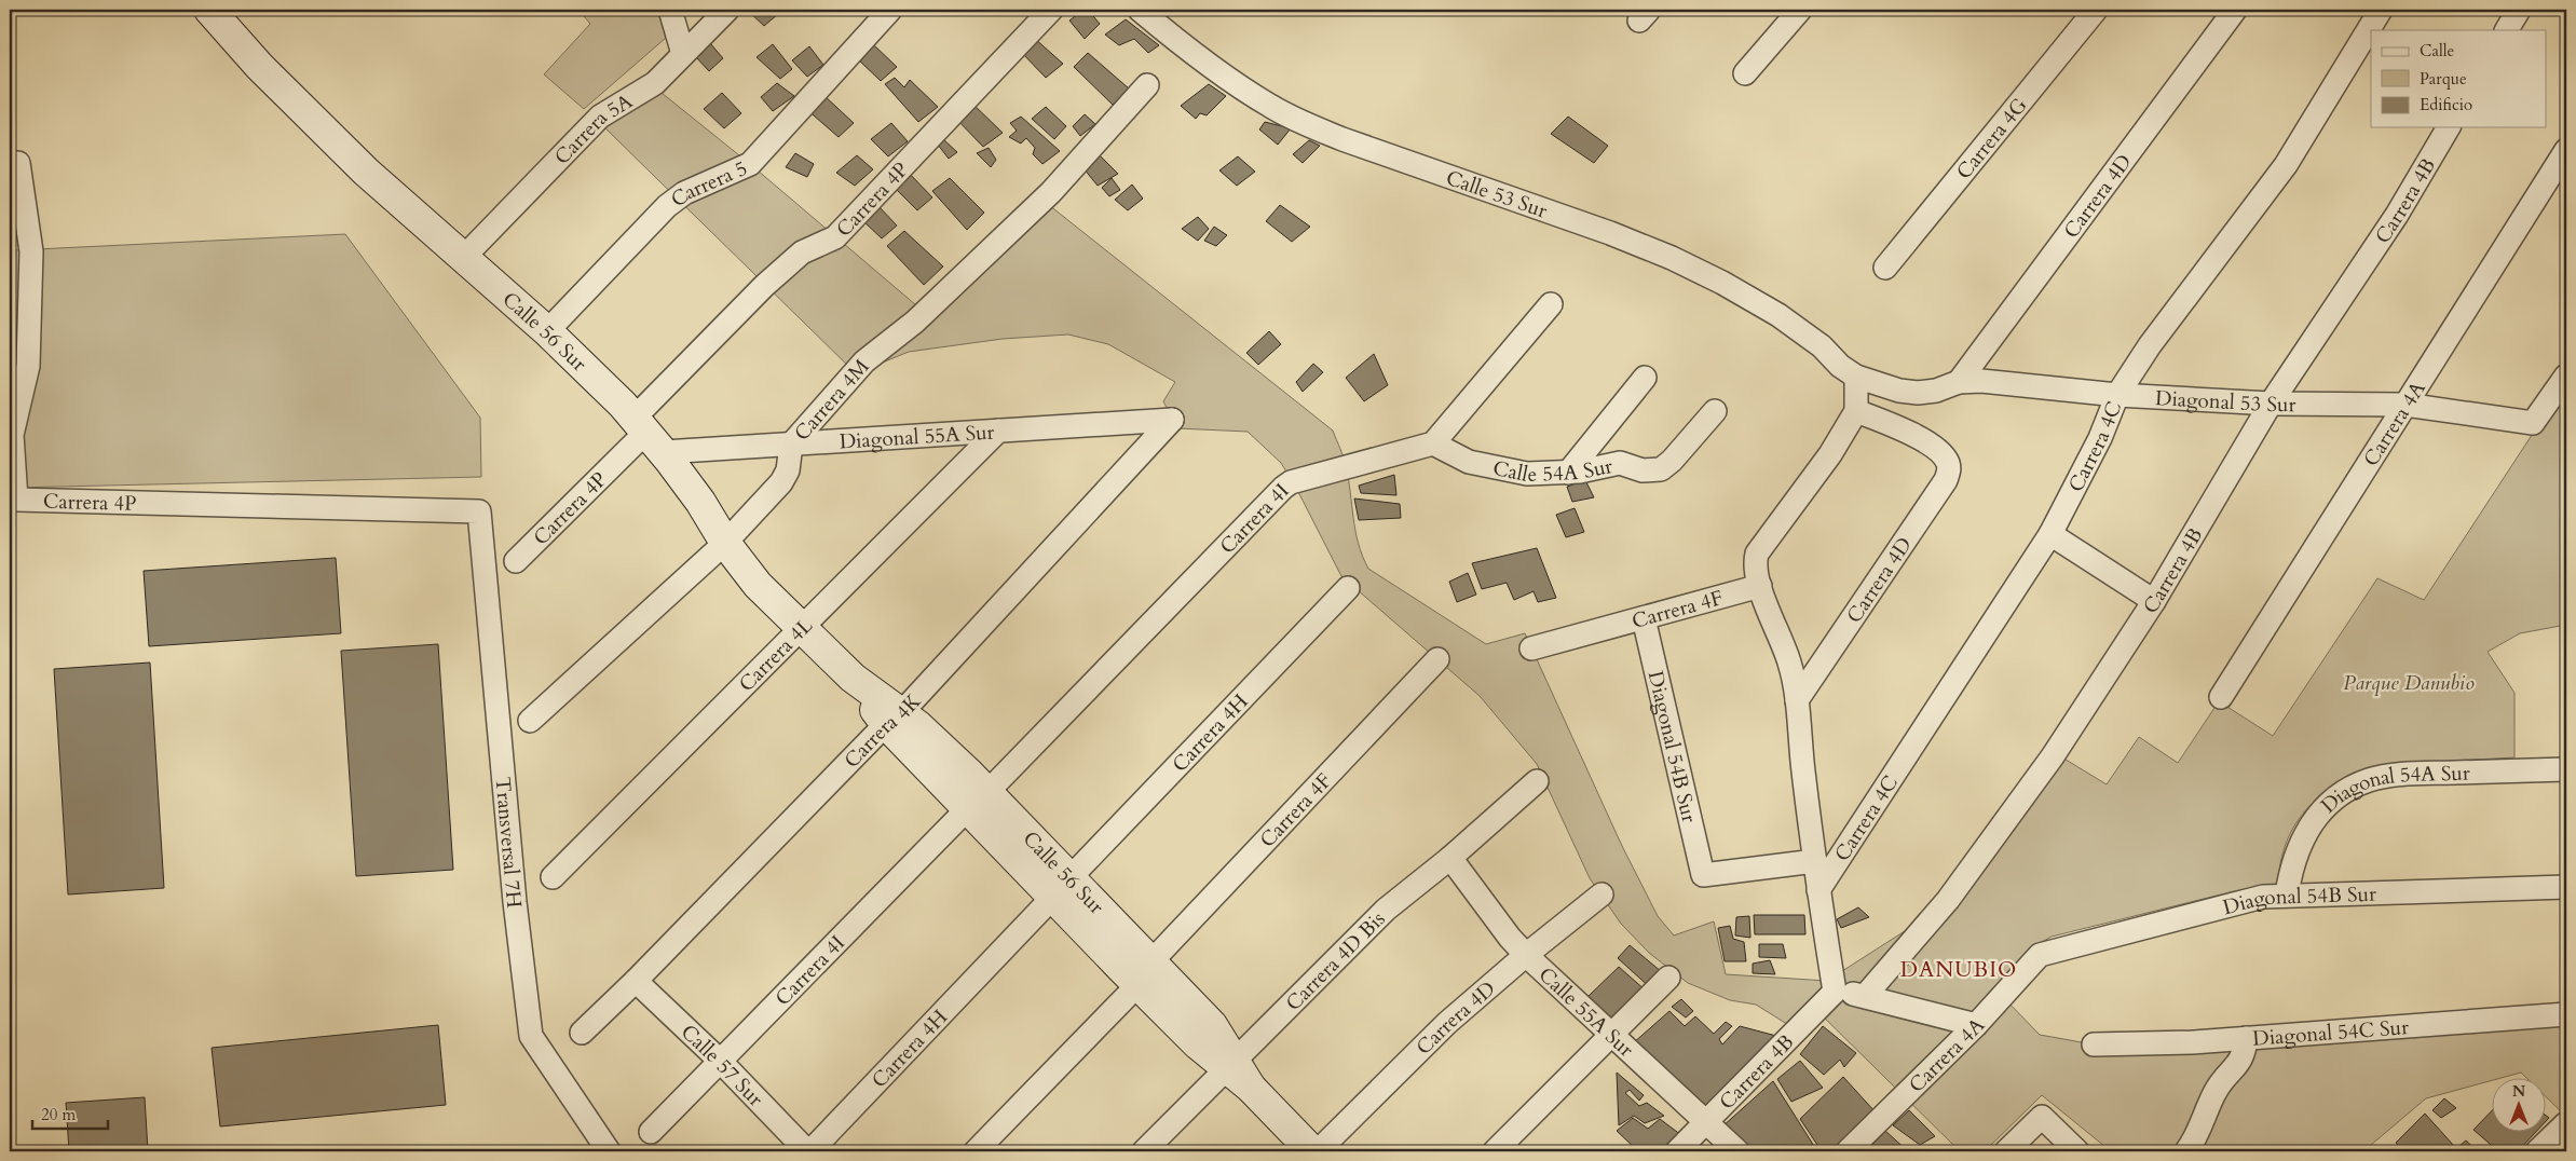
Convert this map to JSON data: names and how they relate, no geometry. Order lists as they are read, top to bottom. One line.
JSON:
{"streets":{"street":["Carrera 5A","Carrera 4G","Carrera 5","Calle 53 Sur","Carrera 4D","Carrera 4P","Carrera 4B","Calle 56 Sur","Carrera 4M","Diagonal 53 Sur","Carrera 4A","Diagonal 55A Sur","Carrera 4C","Calle 54A Sur","Carrera 4I","Carrera 4F","Carrera 4L","Carrera 4K","Carrera 4H","Diagonal 54B Sur","Diagonal 54A Sur","Transversal 7H","Carrera 4D Bis","Calle 55A Sur","Diagonal 54C Sur","Calle 57 Sur"]},"crossings":[["Carrera 5A","Calle 56 Sur"],["Carrera 5","Calle 56 Sur"],["Calle 53 Sur","Diagonal 53 Sur"],["Carrera 4D","Diagonal 53 Sur"],["Carrera 4D","Calle 55A Sur"],["Carrera 4P","Calle 56 Sur"],["Carrera 4P","Diagonal 55A Sur"],["Carrera 4P","Transversal 7H"],["Carrera 4B","Diagonal 53 Sur"],["Carrera 4B","Calle 55A Sur"],["Calle 56 Sur","Carrera 4M"],["Calle 56 Sur","Diagonal 55A Sur"],["Calle 56 Sur","Carrera 4I"],["Calle 56 Sur","Carrera 4F"],["Calle 56 Sur","Carrera 4L"],["Calle 56 Sur","Carrera 4K"],["Calle 56 Sur","Carrera 4H"],["Calle 56 Sur","Carrera 4D Bis"],["Carrera 4M","Diagonal 55A Sur"],["Diagonal 53 Sur","Carrera 4A"],["Diagonal 53 Sur","Carrera 4C"],["Carrera 4A","Diagonal 54B Sur"],["Diagonal 55A Sur","Carrera 4L"],["Diagonal 55A Sur","Carrera 4K"],["Carrera 4C","Diagonal 54B Sur"],["Calle 54A Sur","Carrera 4I"],["Carrera 4I","Calle 57 Sur"],["Carrera 4F","Diagonal 54B Sur"],["Carrera 4K","Calle 57 Sur"],["Carrera 4H","Calle 57 Sur"],["Diagonal 54B Sur","Diagonal 54A Sur"],["Carrera 4D Bis","Calle 55A Sur"]],"districts":["DANUBIO"],"parks":["Parque Danubio"],"legend":["Calle","Parque","Edificio"],"scale_bar":"20 m","north":"top"}
